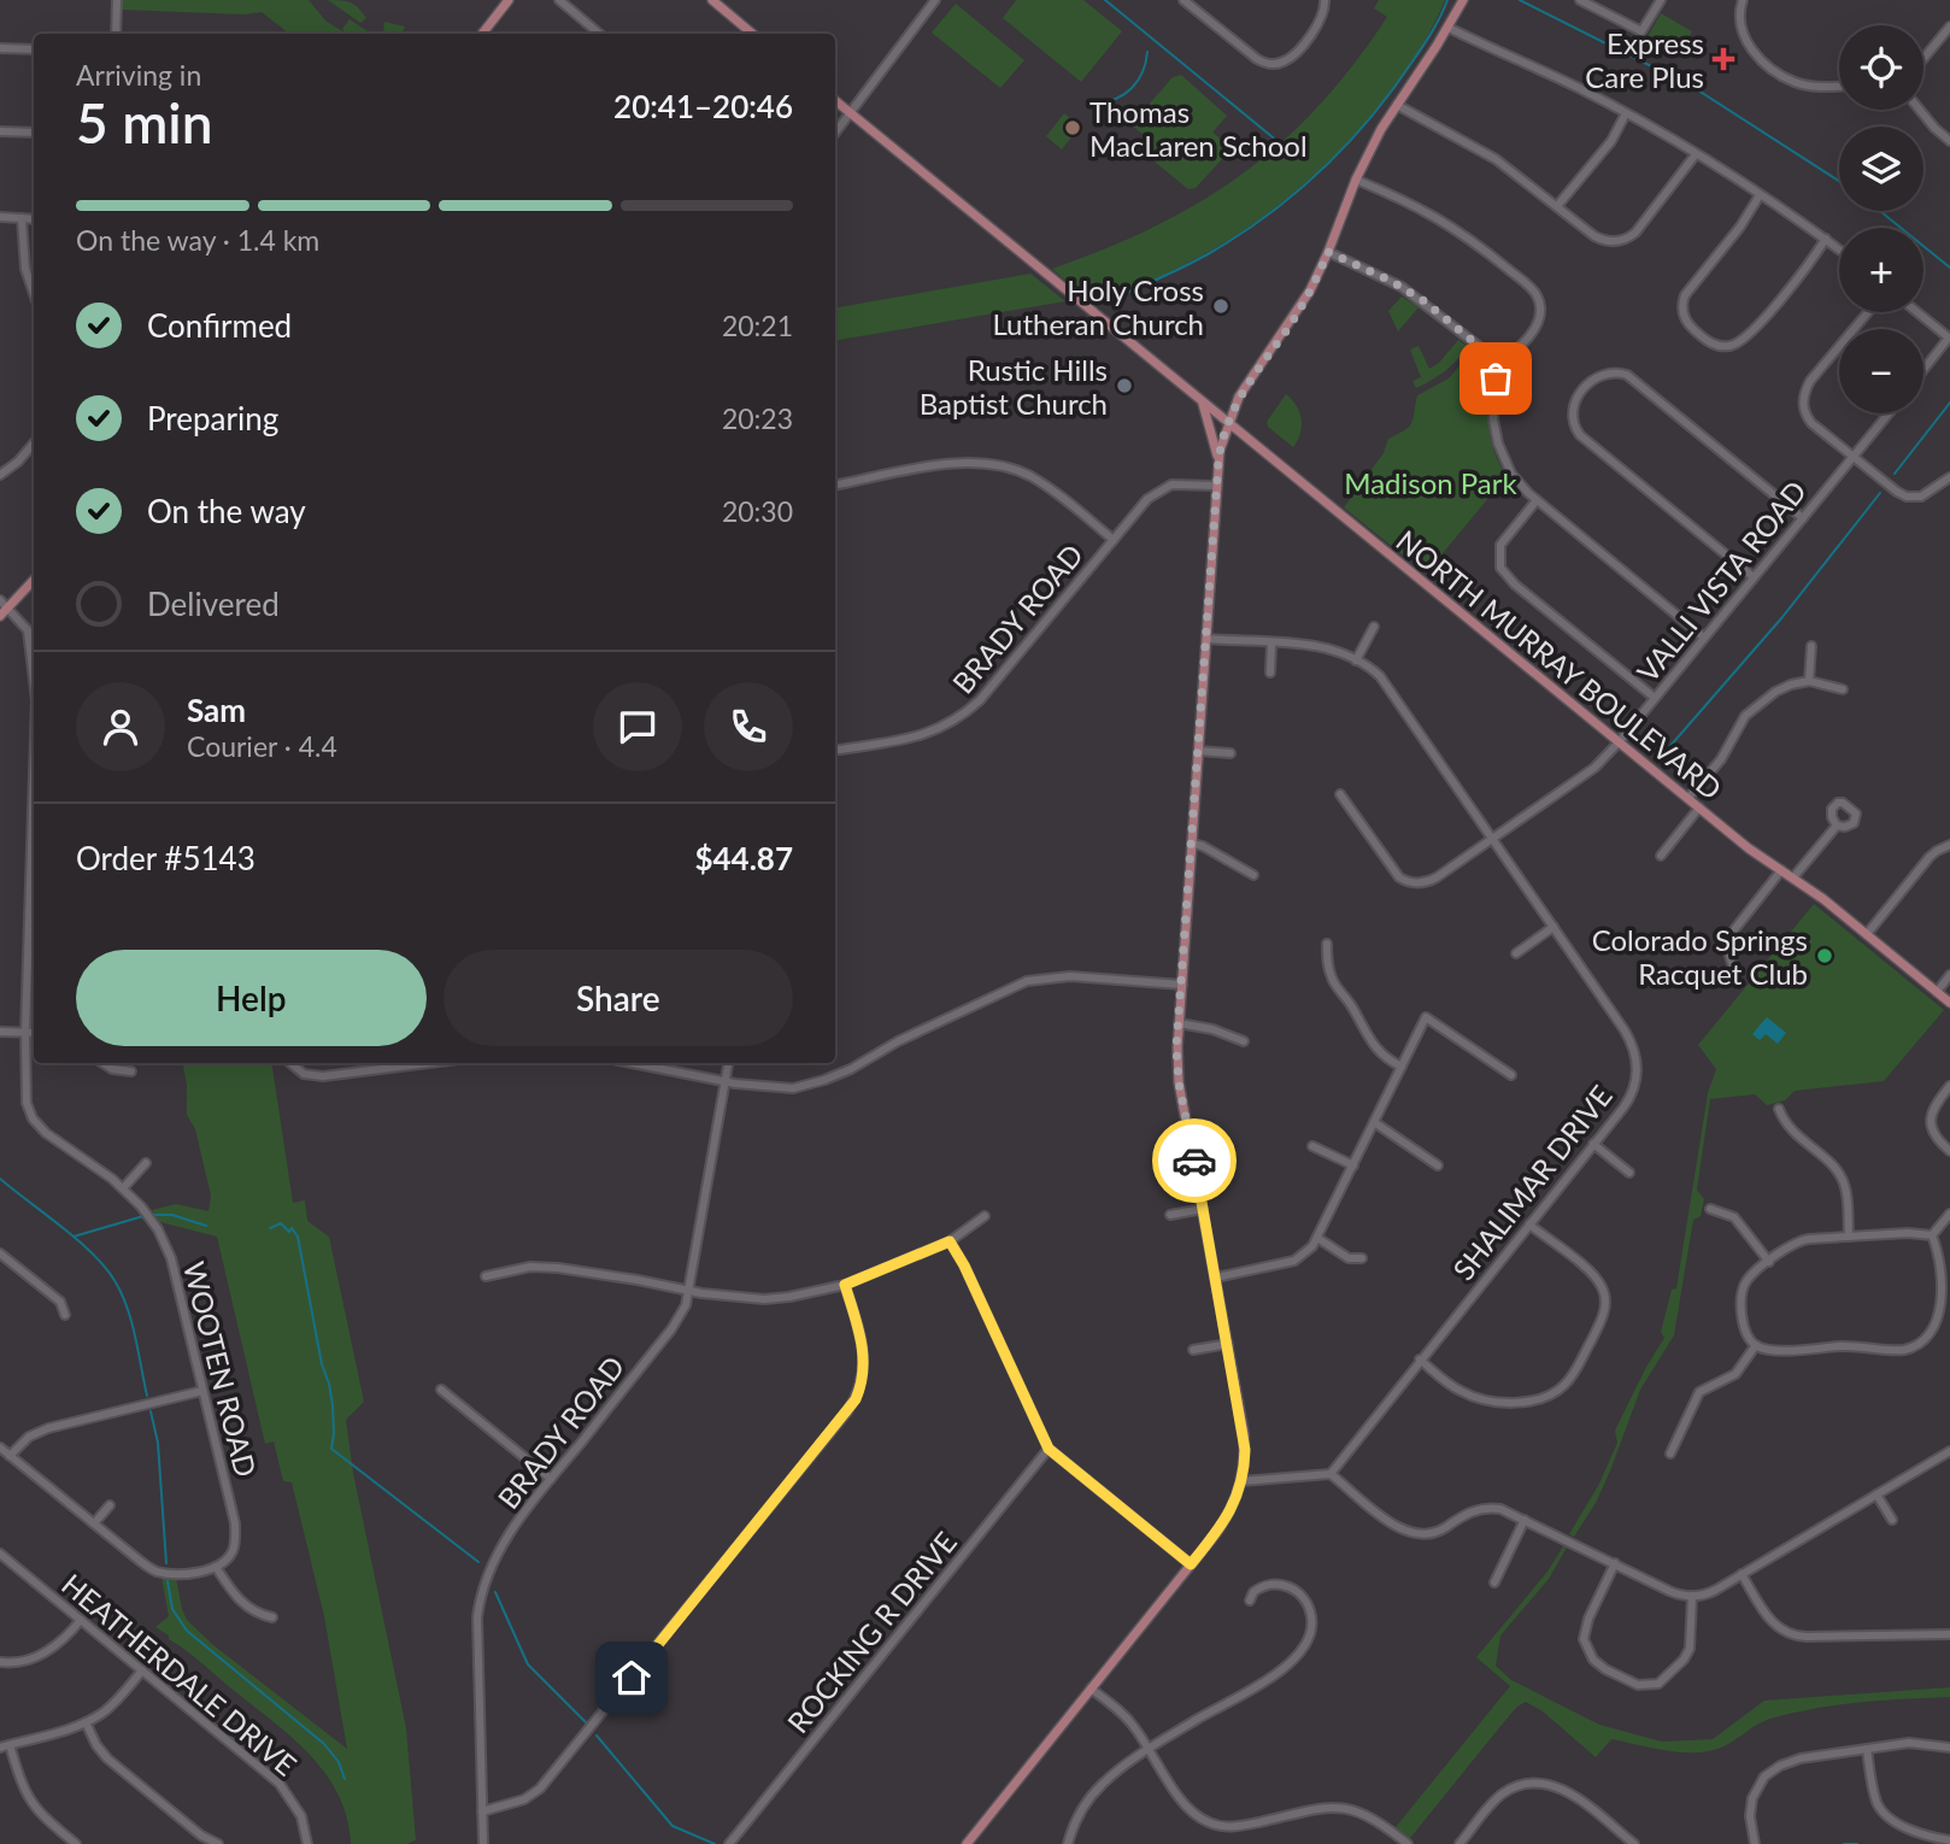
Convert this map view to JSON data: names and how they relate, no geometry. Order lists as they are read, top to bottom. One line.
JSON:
{"streets":{"main road":["NORTH MURRAY BOULEVARD"],"street":["VALLI VISTA ROAD","BRADY ROAD","SHALIMAR DRIVE","WOOTEN ROAD","ROCKING R DRIVE","HEATHERDALE DRIVE"]},"crossings":[["VALLI VISTA ROAD","NORTH MURRAY BOULEVARD"],["VALLI VISTA ROAD","SHALIMAR DRIVE"]],"parks":["Madison Park"],"places":{"health":["Express Care Plus"],"other":["Thomas MacLaren School","Holy Cross Lutheran Church","Rustic Hills Baptist Church","Colorado Springs Racquet Club"]},"page":{"map_buttons":["+","−"],"heading":["5 min","Arriving in","20:41–20:46"],"panel":["Sam","Courier · 4.4","Order #5143","$44.87"],"bar":"On the way · 1.4 km","list":[["Confirmed","20:21"],["Preparing","20:23"],["On the way","20:30"],"Delivered"],"buttons":["Help","Share"]}}
